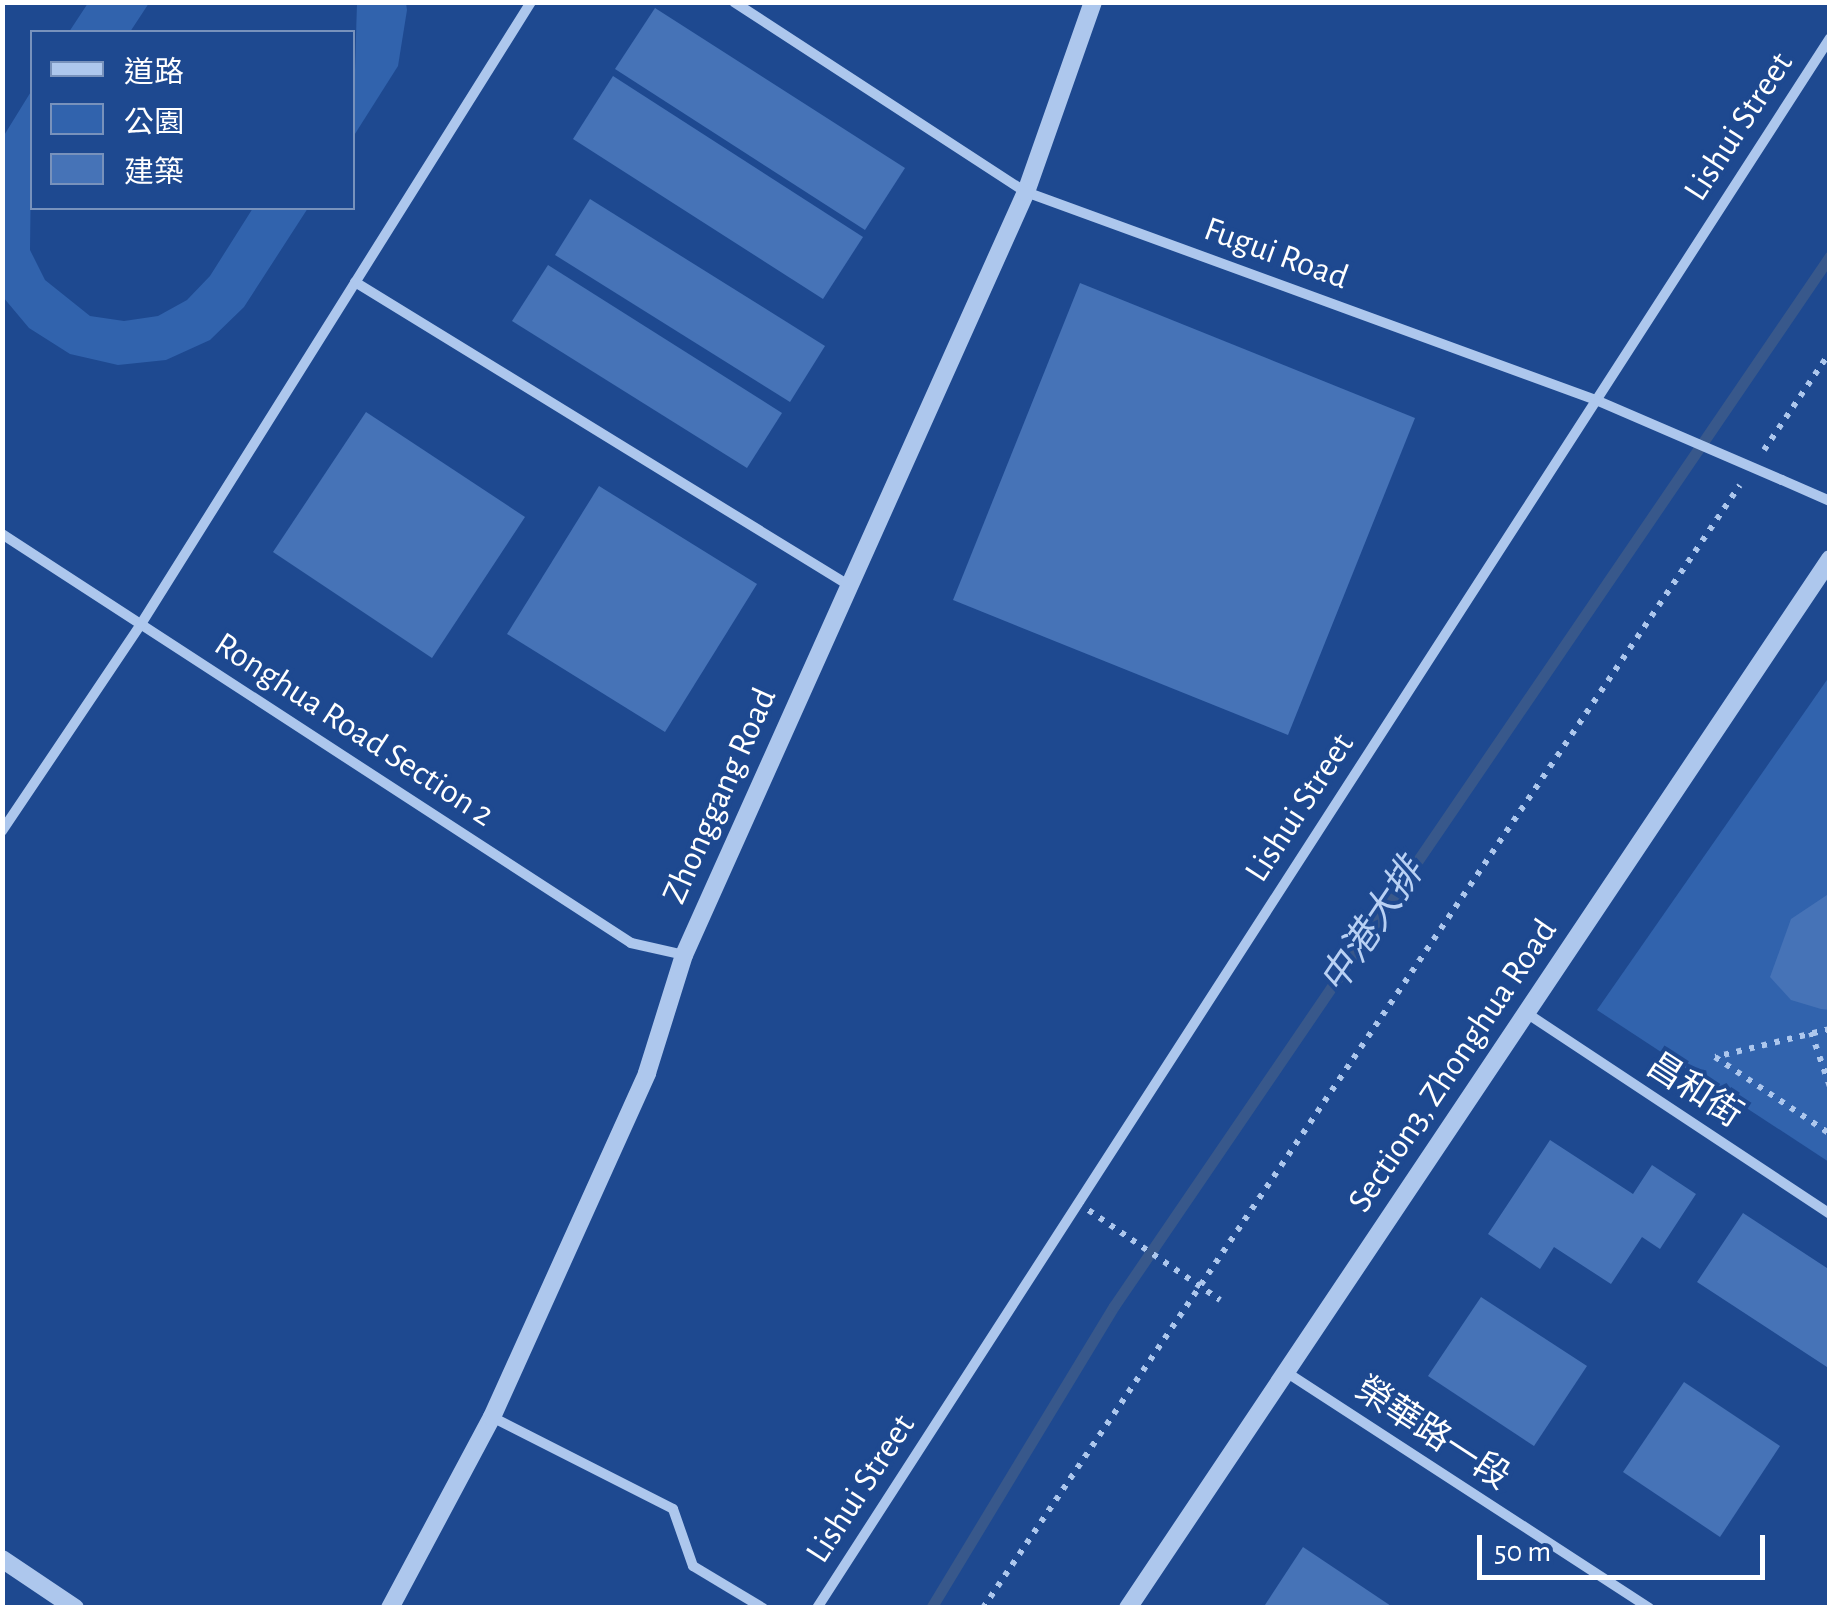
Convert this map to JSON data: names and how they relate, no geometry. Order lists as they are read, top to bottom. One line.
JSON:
{"streets":{"street":["Lishui Street","Fugui Road","Ronghua Road Section 2","Zhonggang Road","Section3, Zhonghua Road","昌和街","榮華路一段"]},"crossings":[["Lishui Street","Fugui Road"],["Fugui Road","Zhonggang Road"],["Ronghua Road Section 2","Zhonggang Road"],["Section3, Zhonghua Road","昌和街"],["Section3, Zhonghua Road","榮華路一段"]],"water":["中港大排"],"legend":["道路","公園","建築"],"scale_bar":"50 m"}
